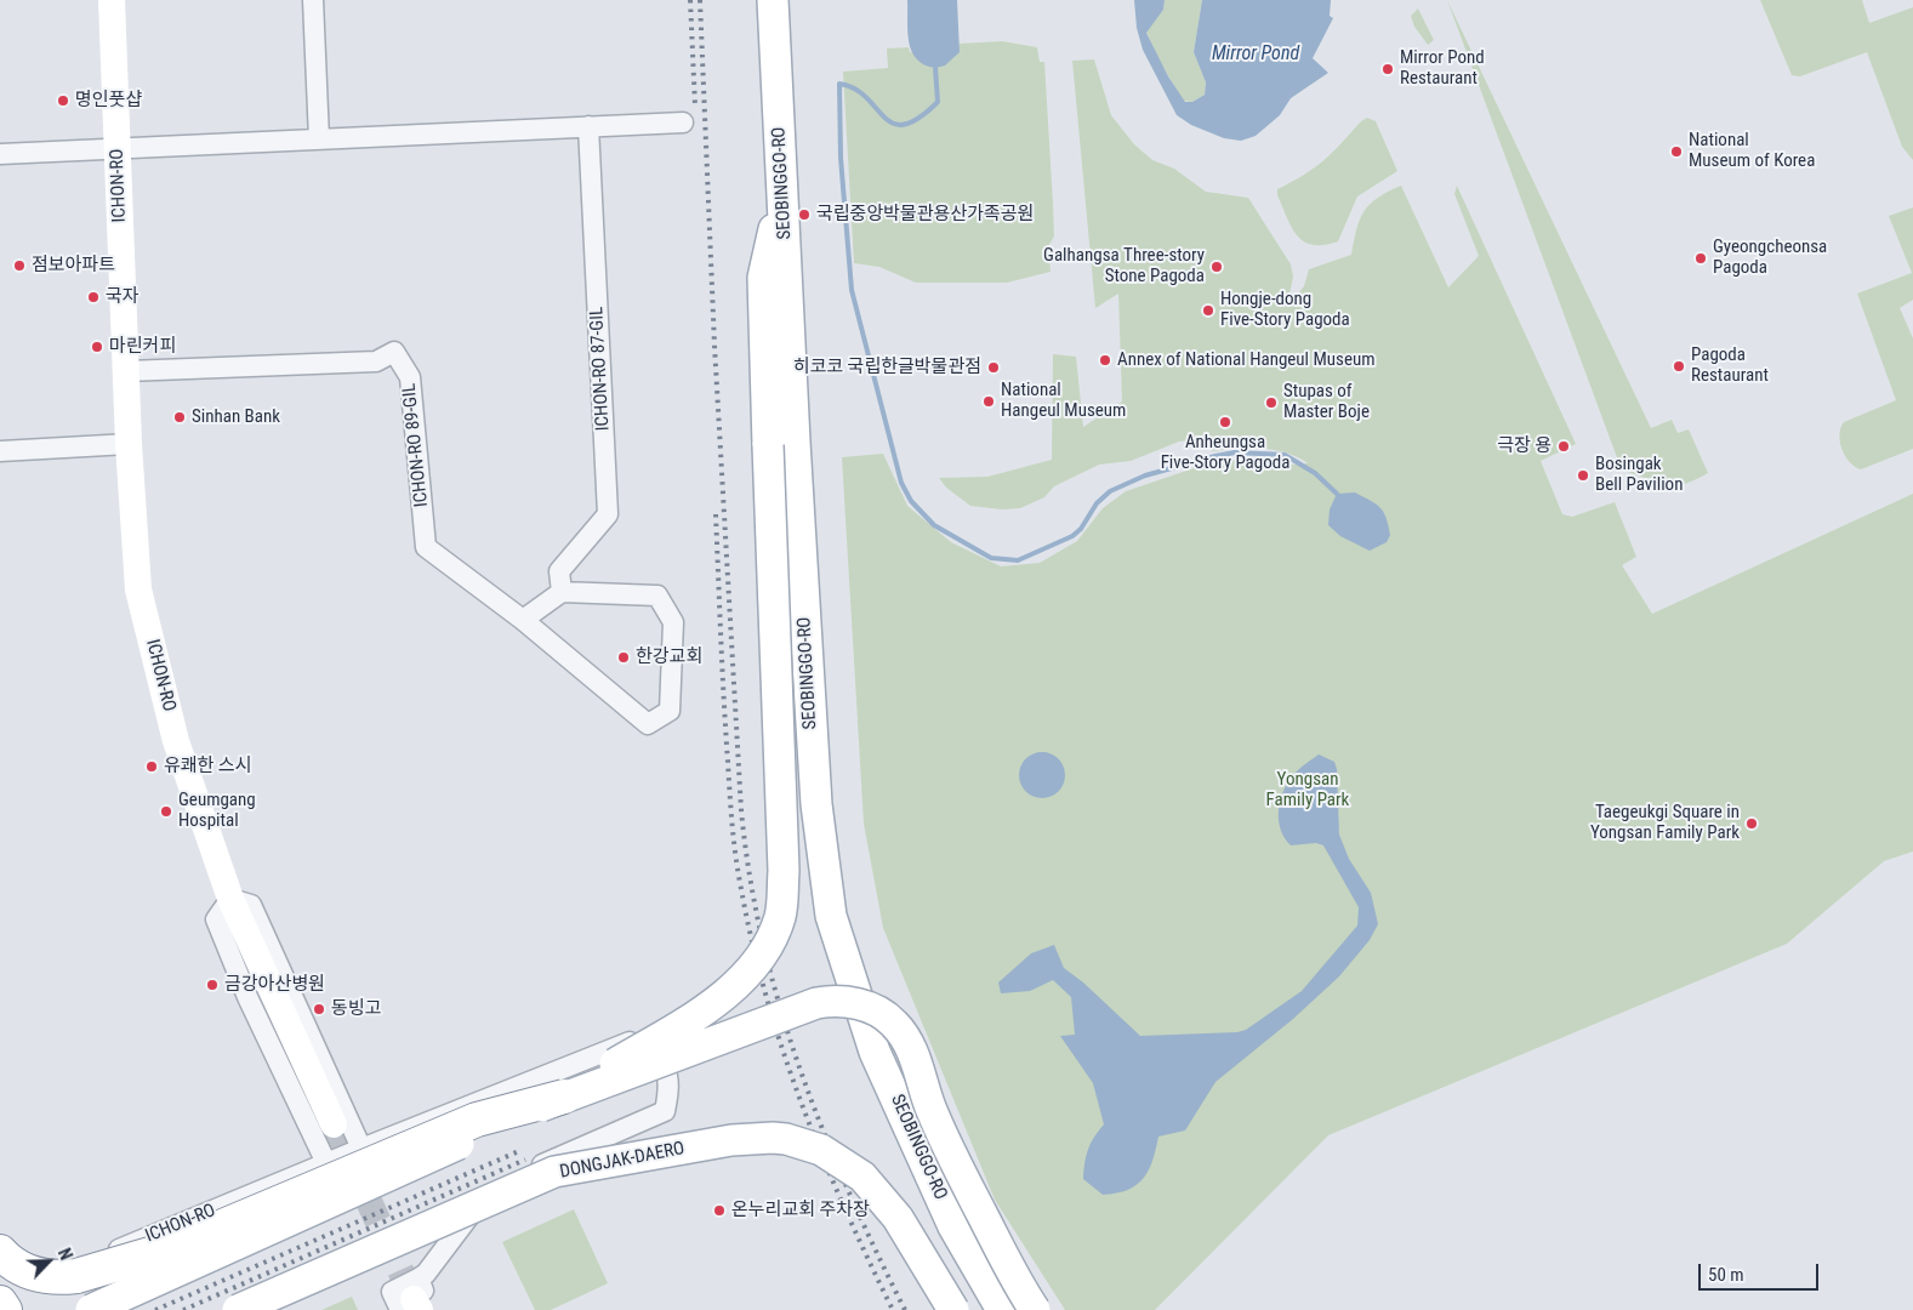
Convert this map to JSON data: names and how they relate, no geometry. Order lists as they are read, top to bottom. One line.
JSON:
{"streets":{"main road":["SEOBINGGO-RO","DONGJAK-DAERO"],"street":["ICHON-RO","ICHON-RO 87-GIL","ICHON-RO 89-GIL"]},"crossings":[["ICHON-RO","ICHON-RO 89-GIL"],["ICHON-RO 87-GIL","ICHON-RO 89-GIL"]],"water":["Mirror Pond"],"parks":["Yongsan Family Park"],"places":["Mirror Pond Restaurant","명인풋샵","National Museum of Korea","국립중앙박물관용산가족공원","Gyeongcheonsa Pagoda","점보아파트","Galhangsa Three-story Stone Pagoda","국자","Hongje-dong Five-Story Pagoda","마린커피","Annex of National Hangeul Museum","Pagoda Restaurant","히코코 국립한글박물관점","National Hangeul Museum","Stupas of Master Boje","Sinhan Bank","Anheungsa Five-Story Pagoda","극장 용","Bosingak Bell Pavilion","한강교회","유쾌한 스시","Geumgang Hospital","Taegeukgi Square in Yongsan Family Park","금강아산병원","동빙고","온누리교회 주차장"],"scale_bar":"50 m","north":"top right"}
